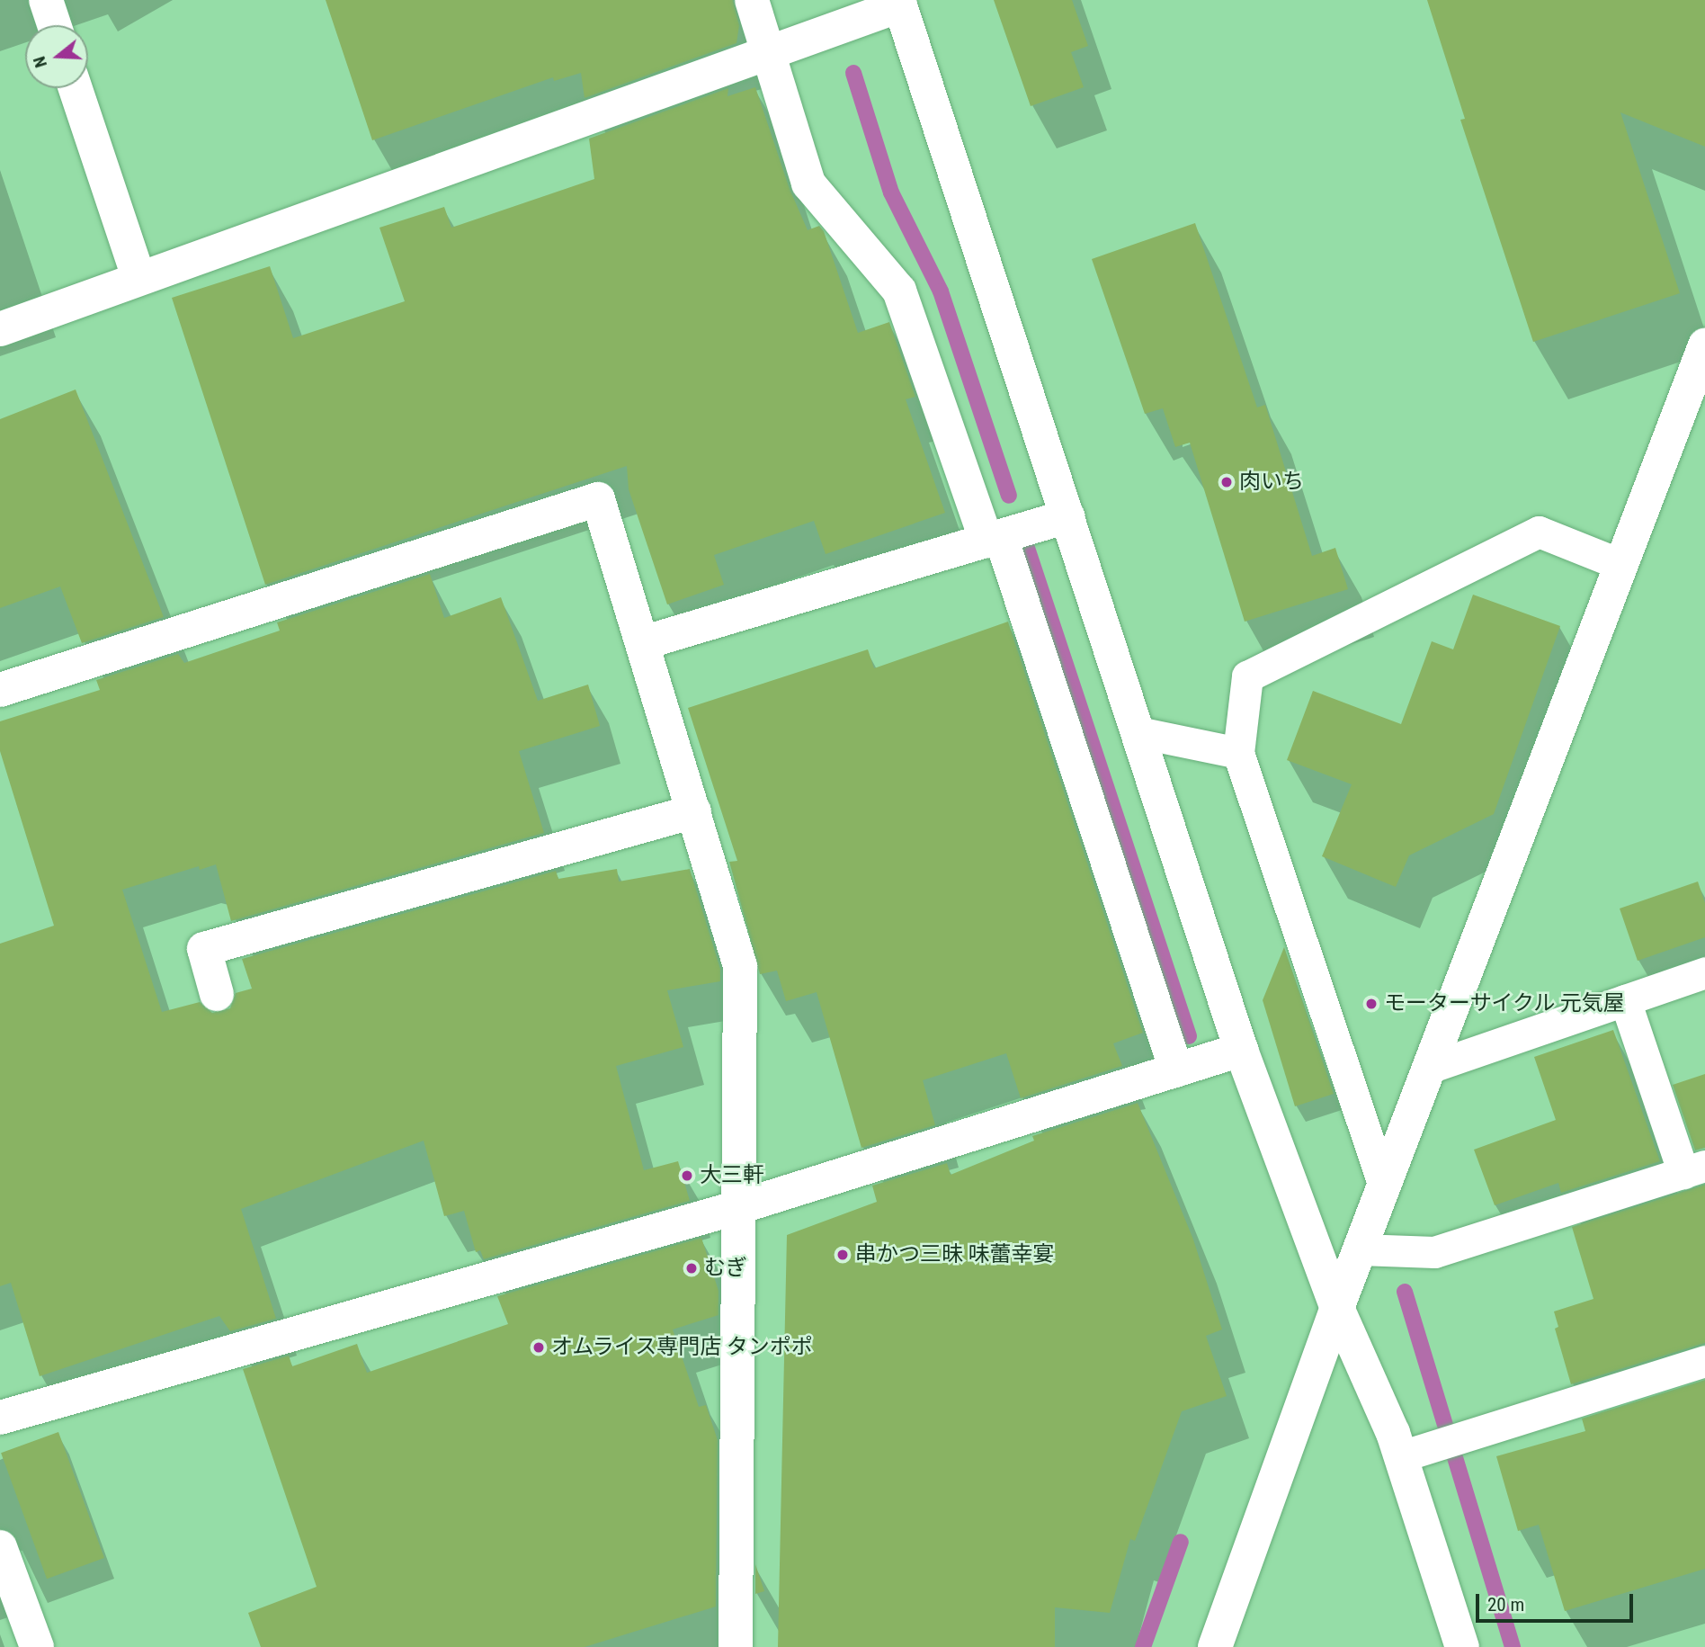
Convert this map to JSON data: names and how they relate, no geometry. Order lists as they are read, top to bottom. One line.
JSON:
{"places":["肉いち","モーターサイクル 元気屋","大三軒","串かつ三昧 味蕾幸宴","むぎ","オムライス専門店 タンポポ"],"scale_bar":"20 m","north":"left"}
